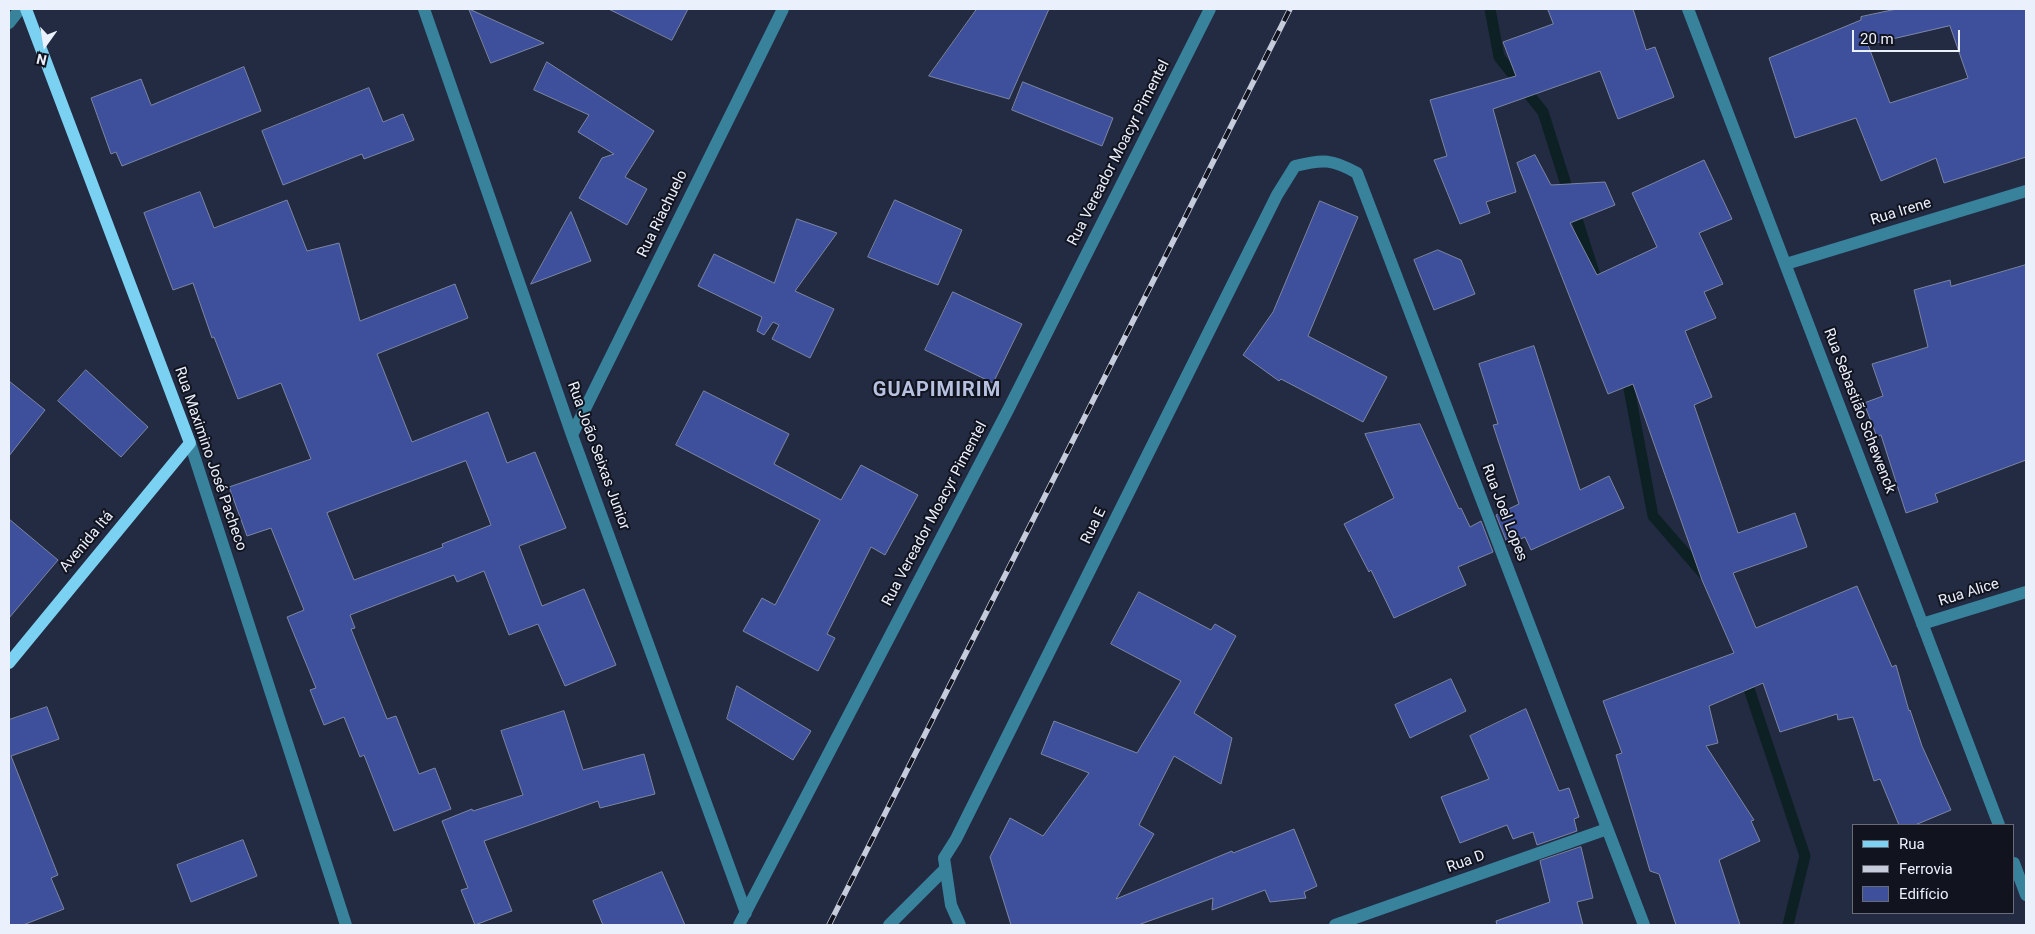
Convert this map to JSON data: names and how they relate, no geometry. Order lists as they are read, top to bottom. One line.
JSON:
{"streets":{"main road":["Rua Maximino José Pacheco","Avenida Itá"],"street":["Rua Vereador Moacyr Pimentel","Rua Irene","Rua Riachuelo","Rua Sebastião Schewenck","Rua João Seixas Junior","Rua Joel Lopes","Rua E","Rua Alice","Rua D"]},"crossings":[["Rua Vereador Moacyr Pimentel","Rua João Seixas Junior"],["Rua Irene","Rua Sebastião Schewenck"],["Rua Riachuelo","Rua João Seixas Junior"],["Rua Sebastião Schewenck","Rua Alice"],["Rua Maximino José Pacheco","Avenida Itá"],["Rua Joel Lopes","Rua E"],["Rua Joel Lopes","Rua D"]],"districts":["GUAPIMIRIM"],"legend":["Rua","Ferrovia","Edifício"],"scale_bar":"20 m","north":"bottom"}
